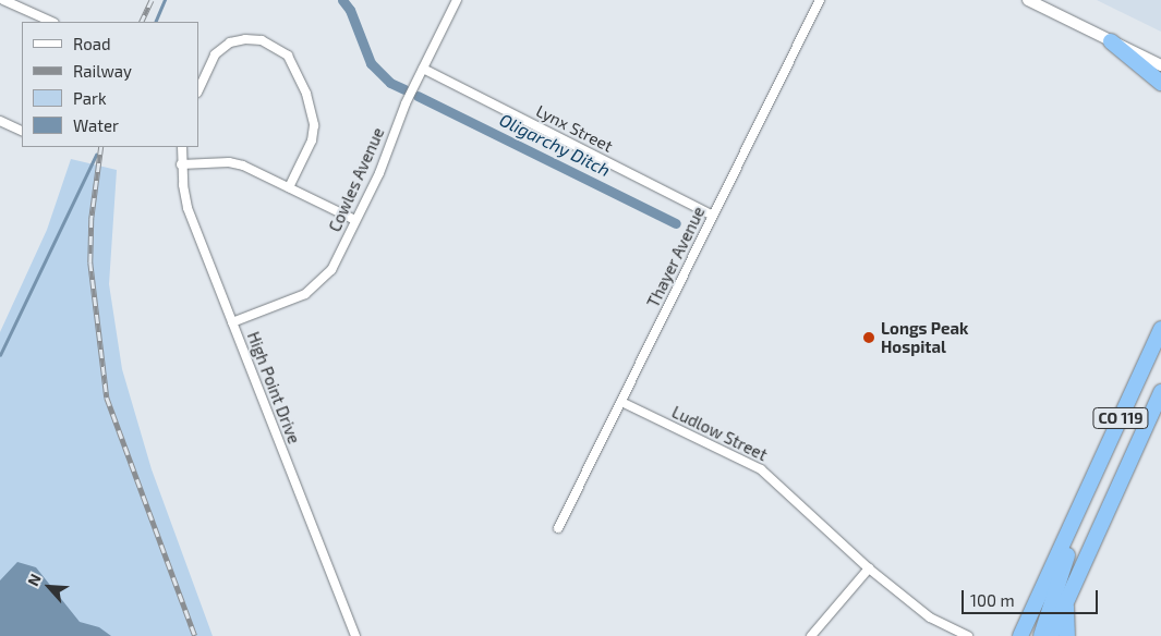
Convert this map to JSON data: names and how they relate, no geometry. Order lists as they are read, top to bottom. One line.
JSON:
{"streets":{"highway":["CO 119"],"street":["Lynx Street","Cowles Avenue","Thayer Avenue","High Point Drive","Ludlow Street"]},"crossings":[["Lynx Street","Cowles Avenue"],["Lynx Street","Thayer Avenue"],["Cowles Avenue","High Point Drive"],["Thayer Avenue","Ludlow Street"]],"water":["Oligarchy Ditch"],"places":["Longs Peak Hospital"],"legend":["Road","Railway","Park","Water"],"scale_bar":"100 m","north":"top left"}
